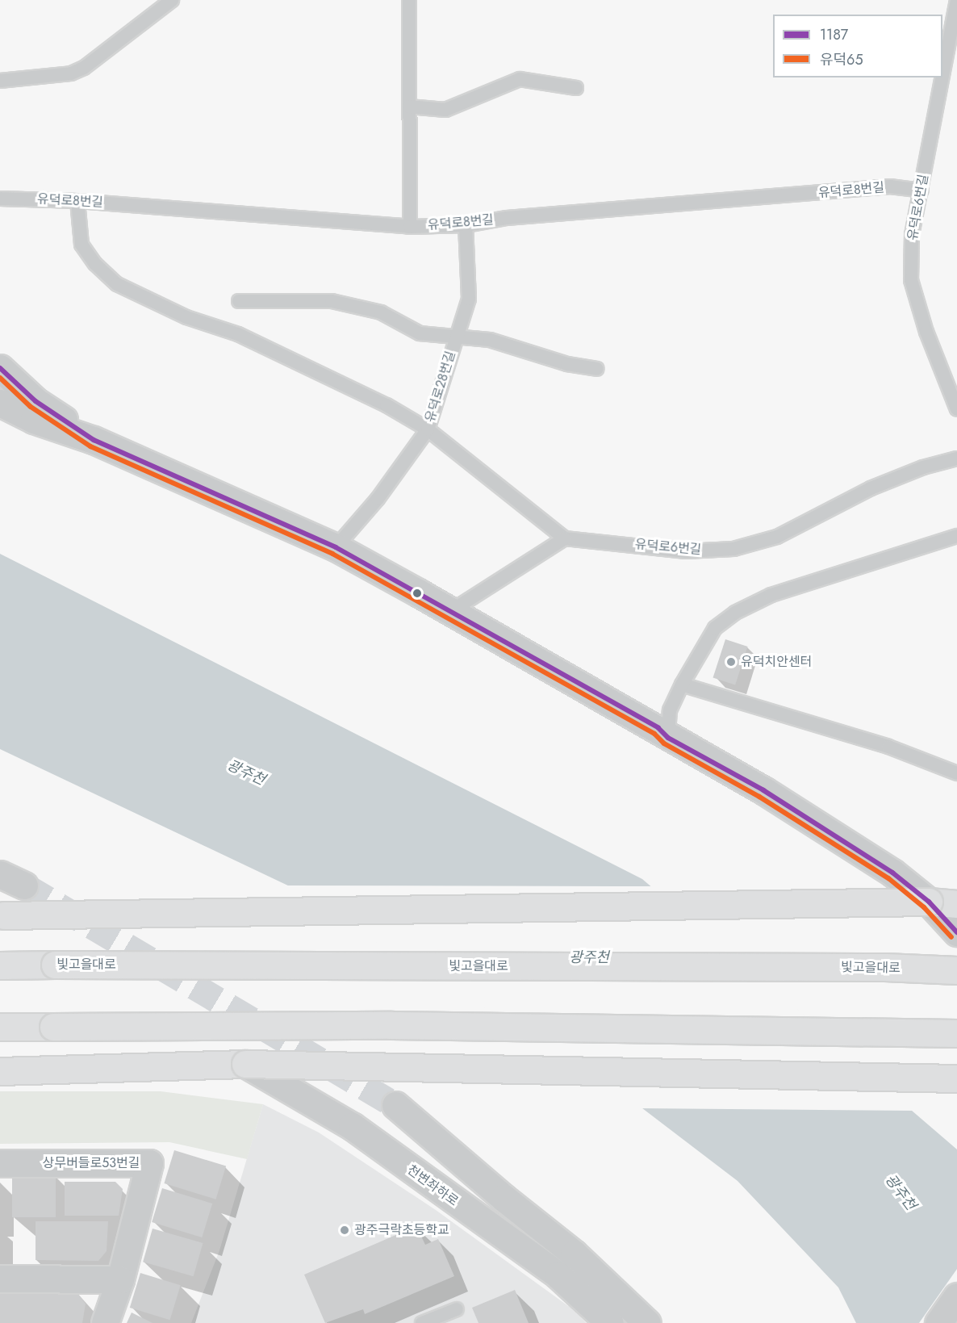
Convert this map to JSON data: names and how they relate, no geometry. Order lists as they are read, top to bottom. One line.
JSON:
{"streets":{"highway":["빛고을대로"],"street":["상무버들로53번길","천변좌하로"],"lane":["유덕로8번길","유덕로6번길","유덕로28번길"]},"crossings":[["유덕로8번길","유덕로6번길"],["유덕로8번길","유덕로28번길"]],"water":["광주천"],"places":["유덕치안센터","광주극락초등학교"],"lines":["transit line 1187","transit line 유덕65"],"legend":["1187","유덕65"]}
